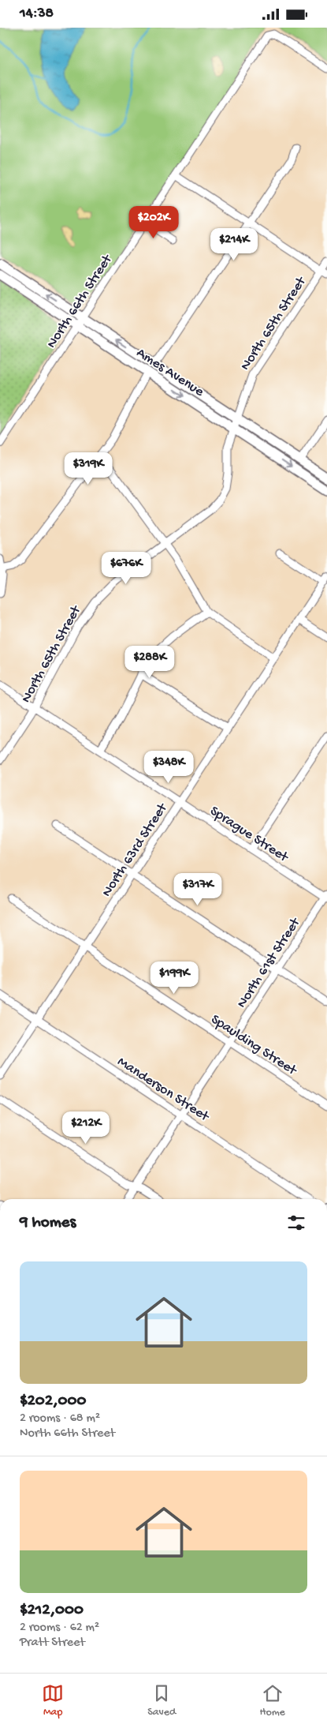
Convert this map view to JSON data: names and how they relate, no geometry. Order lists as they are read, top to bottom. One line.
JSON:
{"streets":{"main road":["Ames Avenue"],"street":["North 66th Street","North 65th Street","Sprague Street","North 63rd Street","North 61st Street","Spaulding Street","Manderson Street"]},"crossings":[["North 66th Street","Ames Avenue"],["North 65th Street","Ames Avenue"],["North 65th Street","Sprague Street"],["Sprague Street","North 63rd Street"],["Sprague Street","North 61st Street"],["North 63rd Street","Spaulding Street"],["North 63rd Street","Manderson Street"],["North 61st Street","Spaulding Street"],["North 61st Street","Manderson Street"]],"page":{"status":"14:38","price":["$202K","$214K","$319K","$676K","$288K","$348K","$317K","$199K","$212K"],"heading":"9 homes","list":[{"name":"$202,000","note":"2 rooms · 68 m² · North 66th Street"},{"name":"$212,000","note":"2 rooms · 62 m² · Pratt Street"}],"tabs":["Map","Saved","Home"]}}
